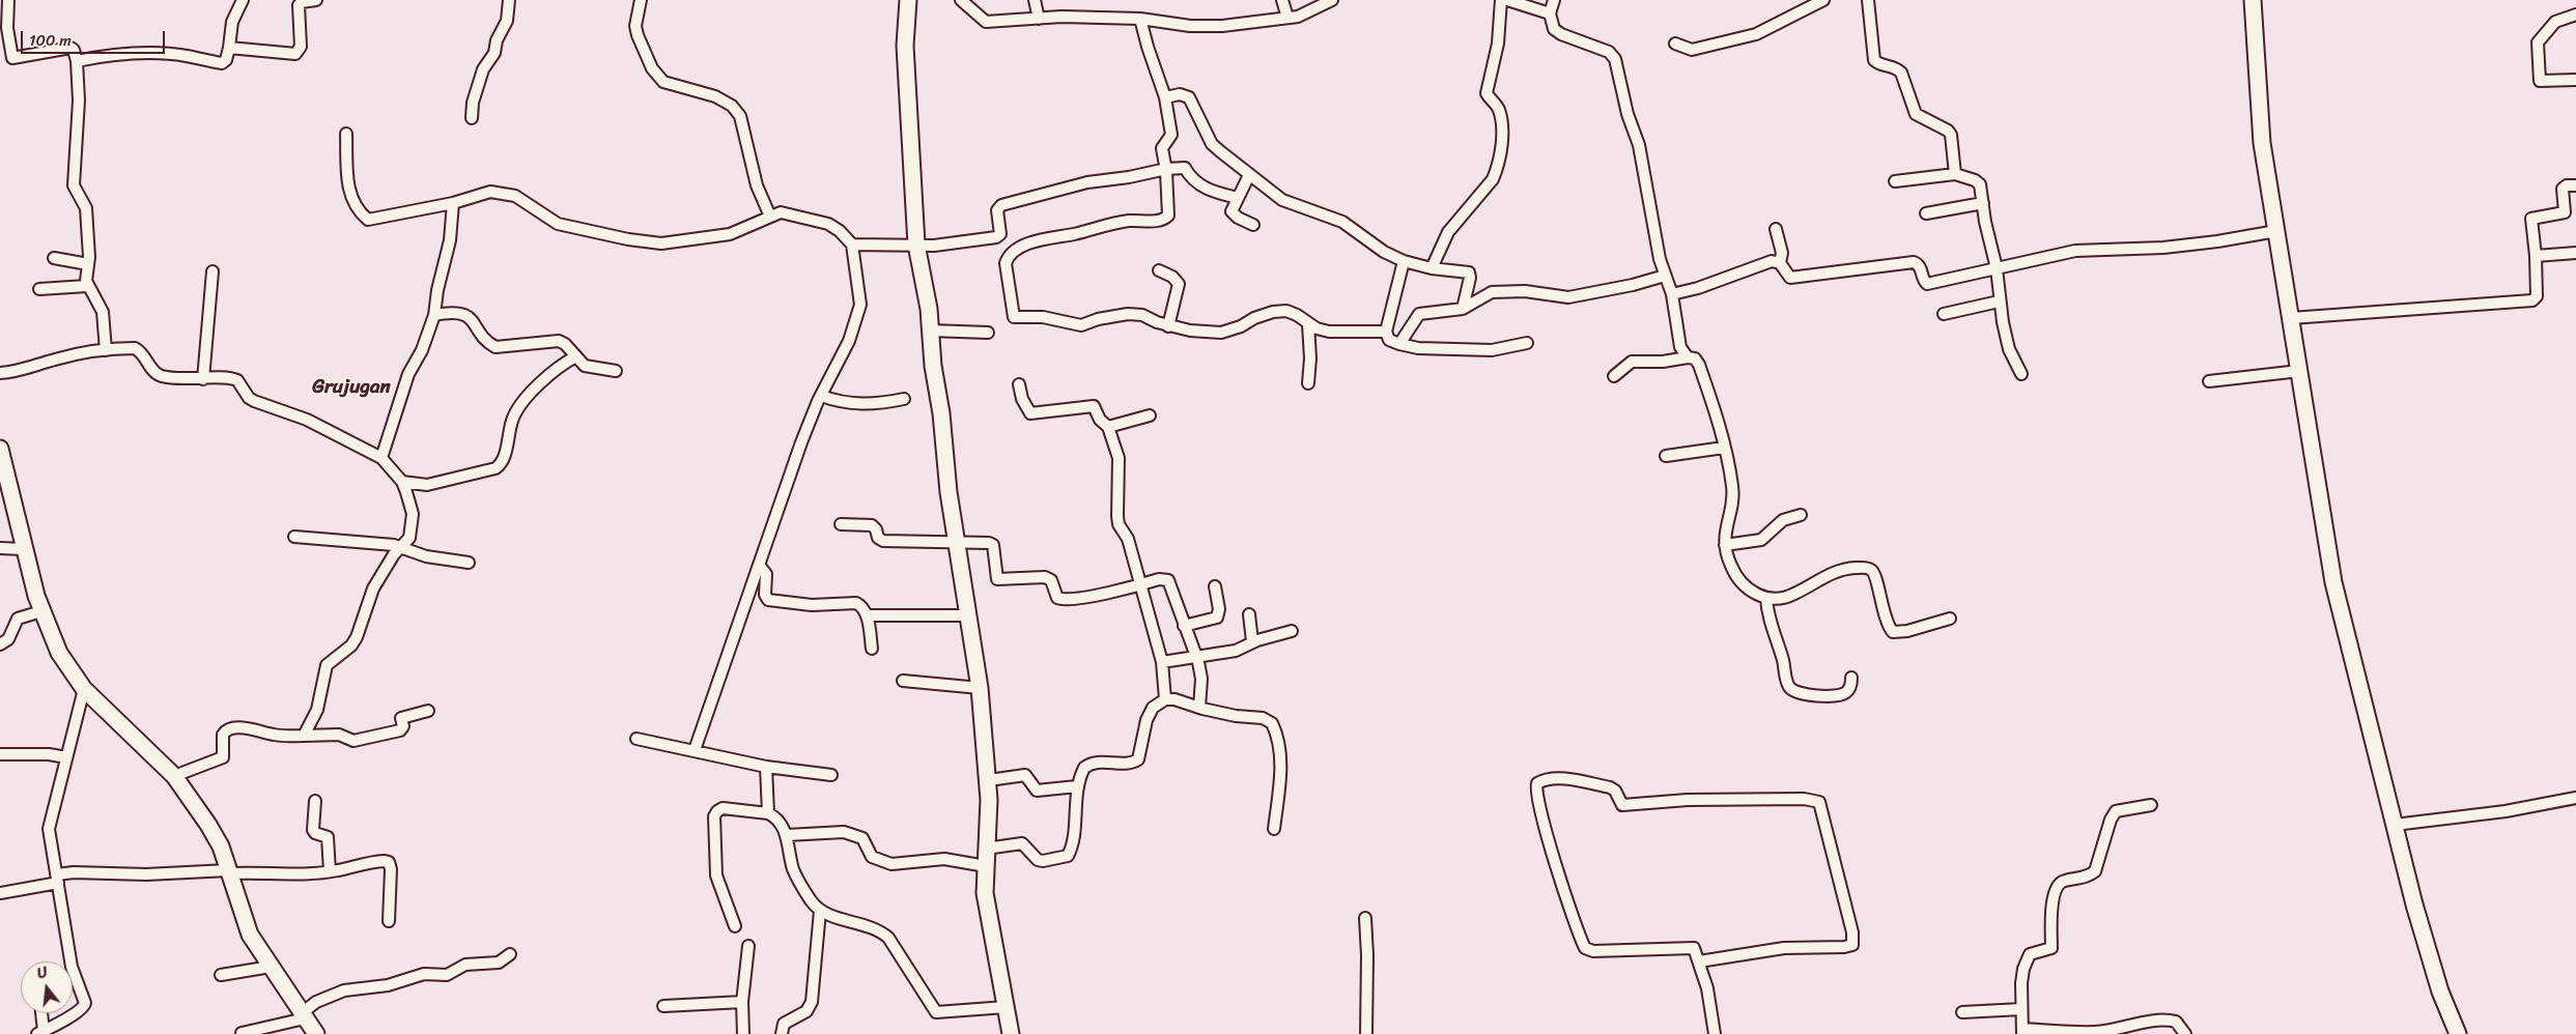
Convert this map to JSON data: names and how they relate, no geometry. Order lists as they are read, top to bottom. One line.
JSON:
{"districts":["Grujugan"],"scale_bar":"100 m","north":"top"}
